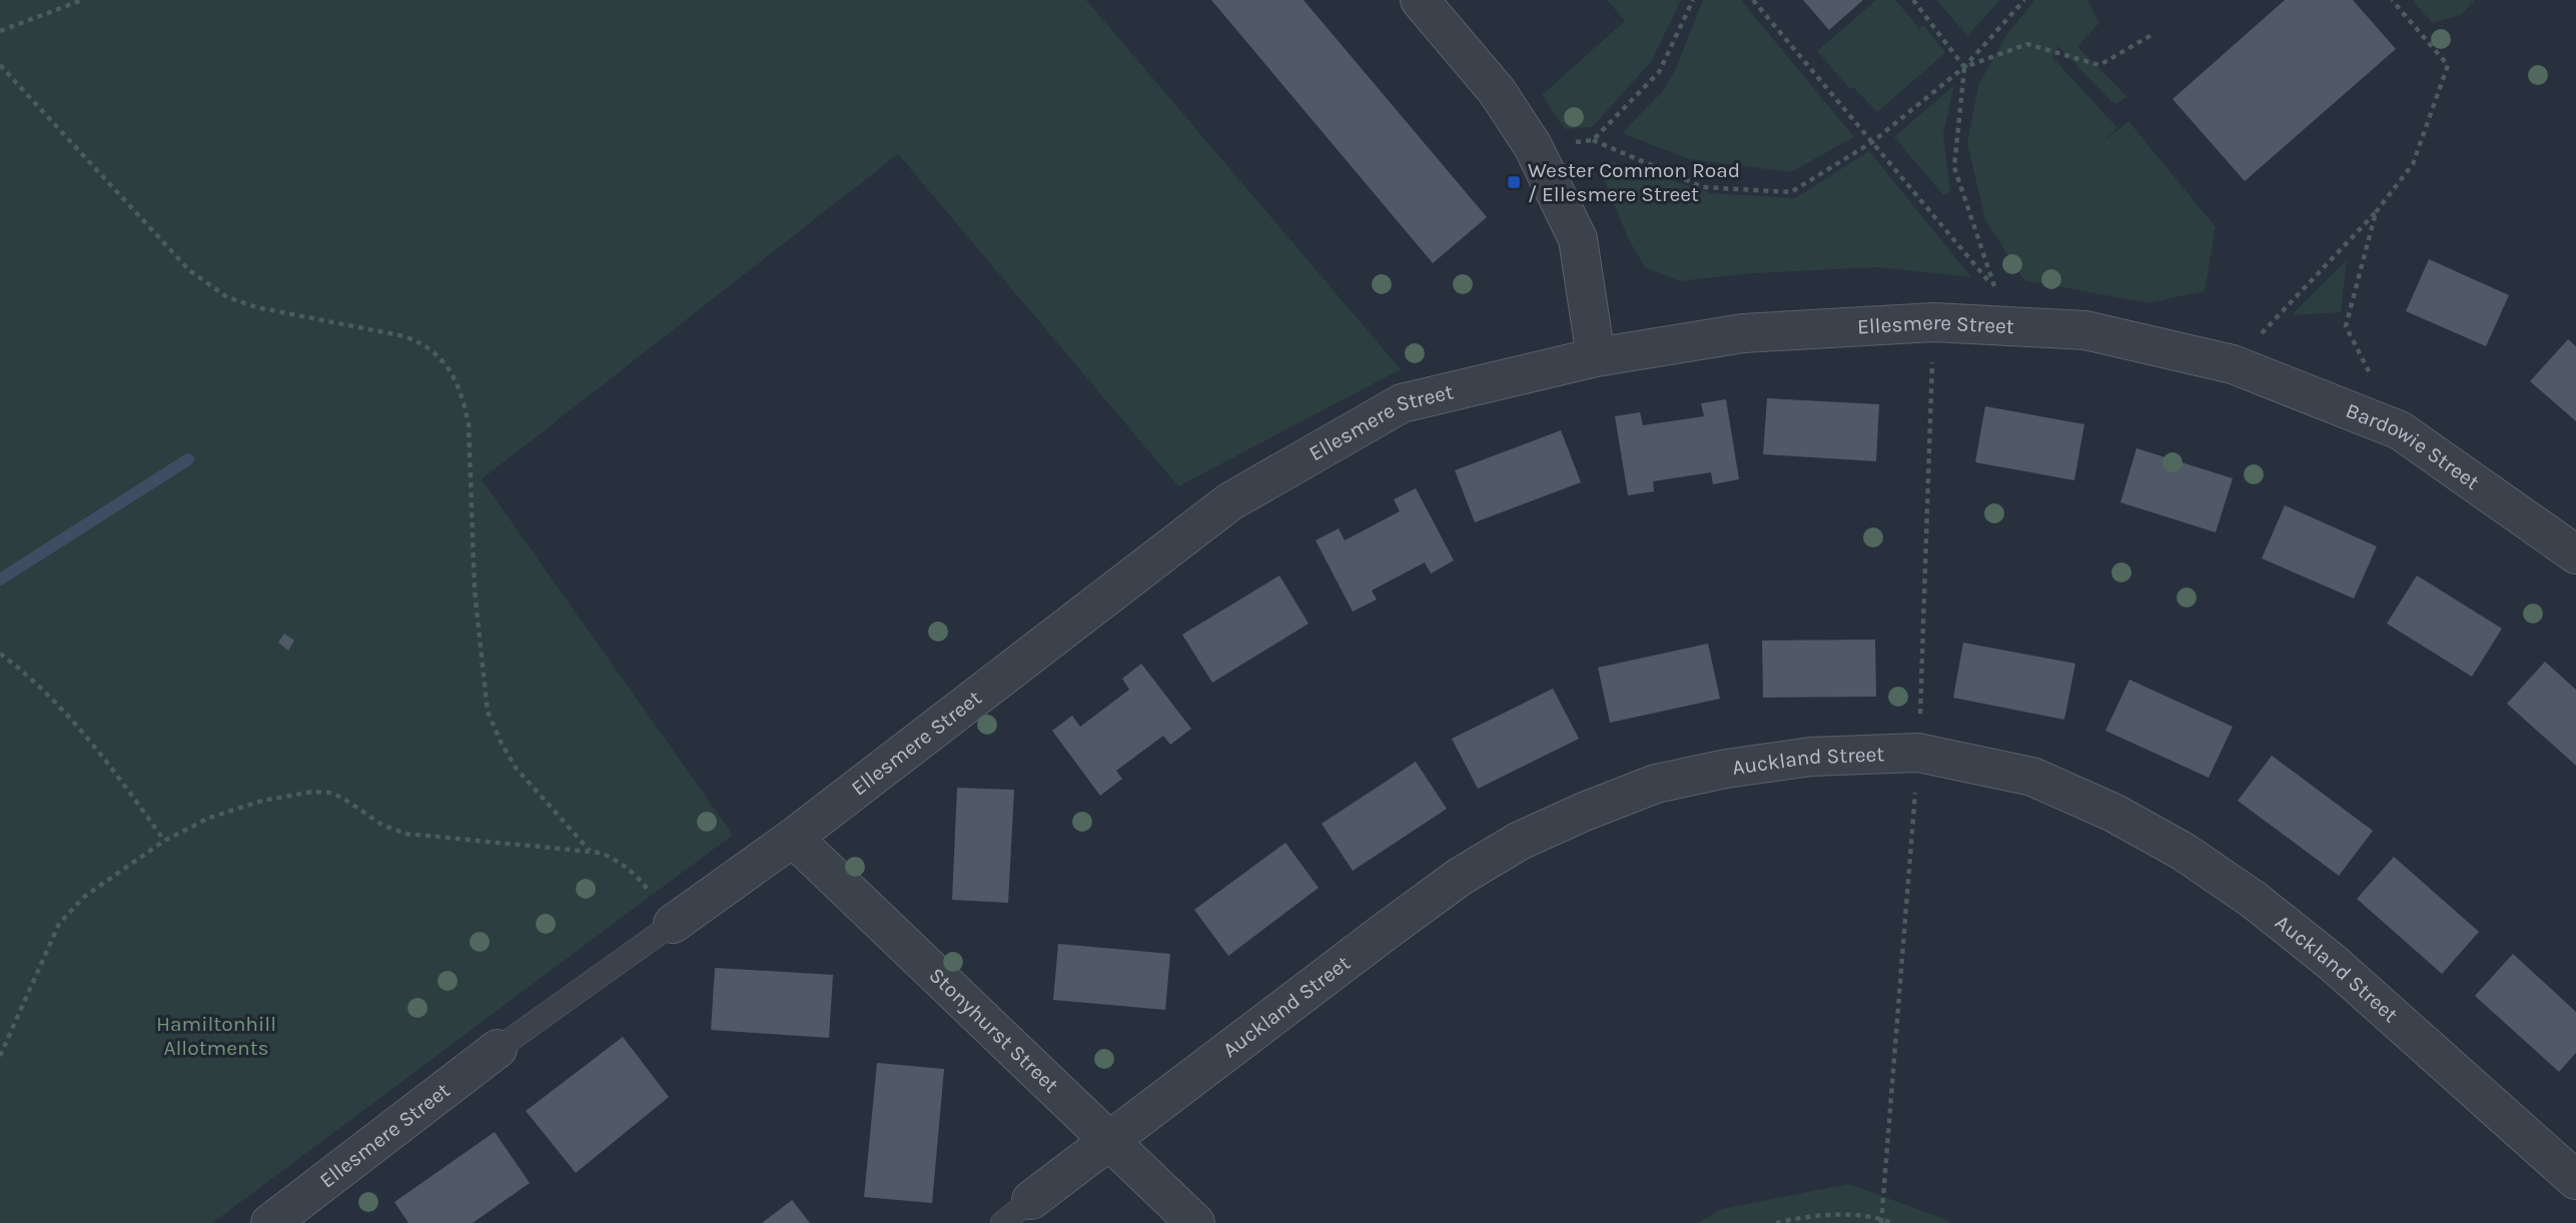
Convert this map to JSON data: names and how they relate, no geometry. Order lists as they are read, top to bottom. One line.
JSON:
{"streets":{"street":["Ellesmere Street","Bardowie Street","Auckland Street","Stonyhurst Street"]},"crossings":[["Ellesmere Street","Bardowie Street"],["Ellesmere Street","Stonyhurst Street"],["Auckland Street","Stonyhurst Street"]],"parks":["Hamiltonhill Allotments"],"places":{"transit":["Wester Common Road / Ellesmere Street"]}}
